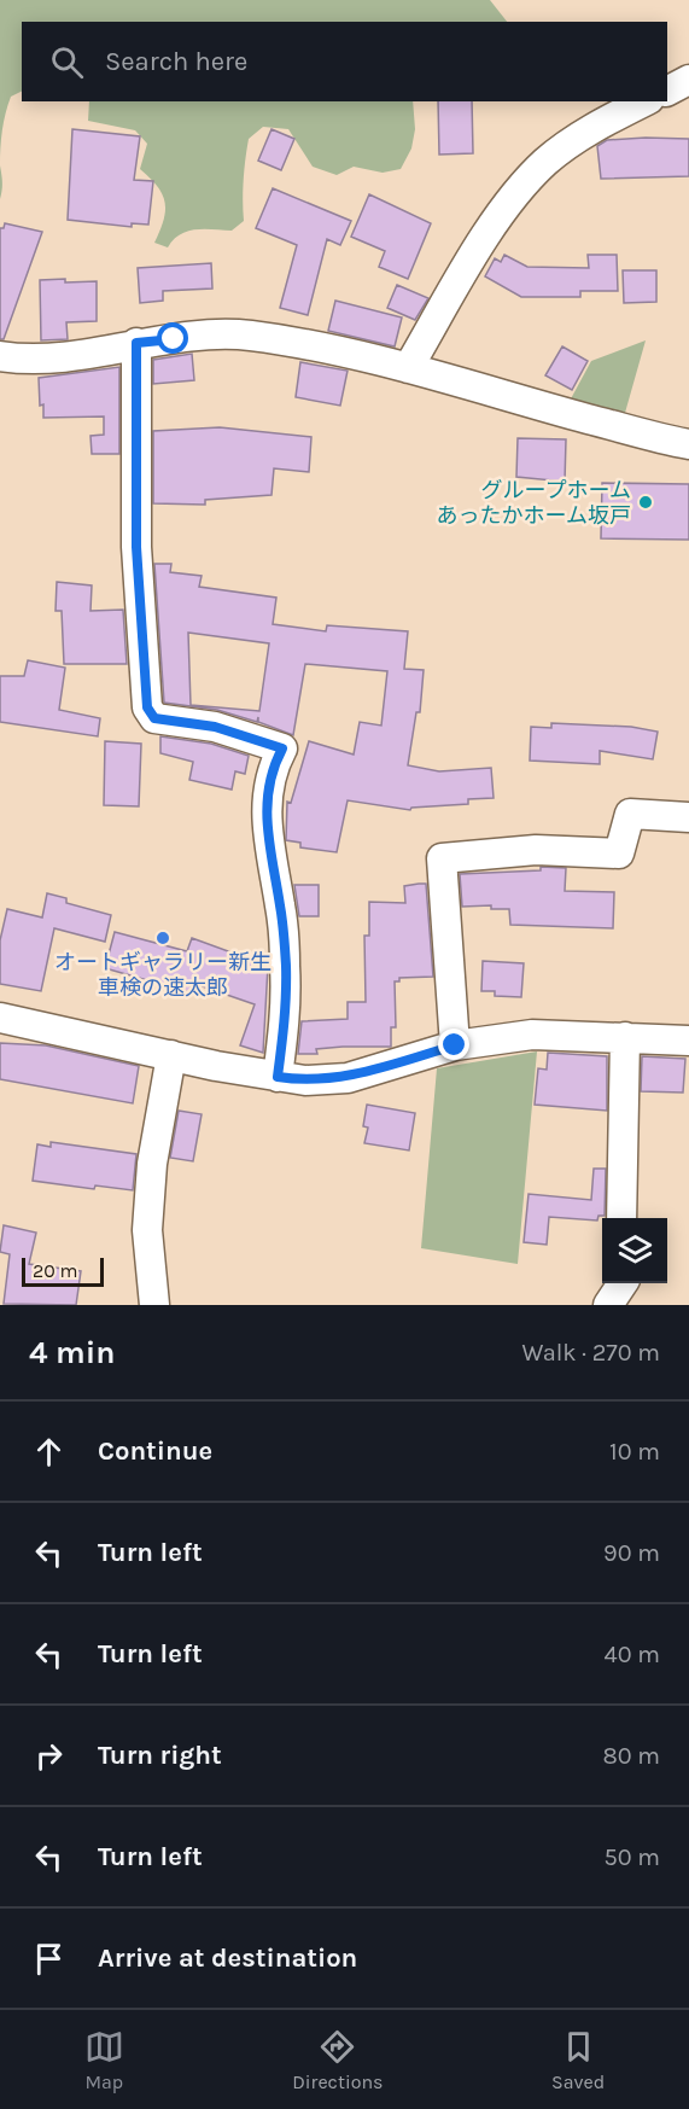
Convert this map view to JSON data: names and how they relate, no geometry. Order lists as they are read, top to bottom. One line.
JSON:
{"places":["グループホーム あったかホーム坂戸","オートギャラリー新生 車検の速太郎"],"scale_bar":"20 m","page":{"search":"Search here","scale":"20 m","heading":["4 min","Walk · 270 m"],"list":[["Continue","10 m"],["Turn left","90 m"],["Turn left","40 m"],["Turn right","80 m"],["Turn left","50 m"],"Arrive at destination"],"nav":["Map","Directions","Saved"]}}
